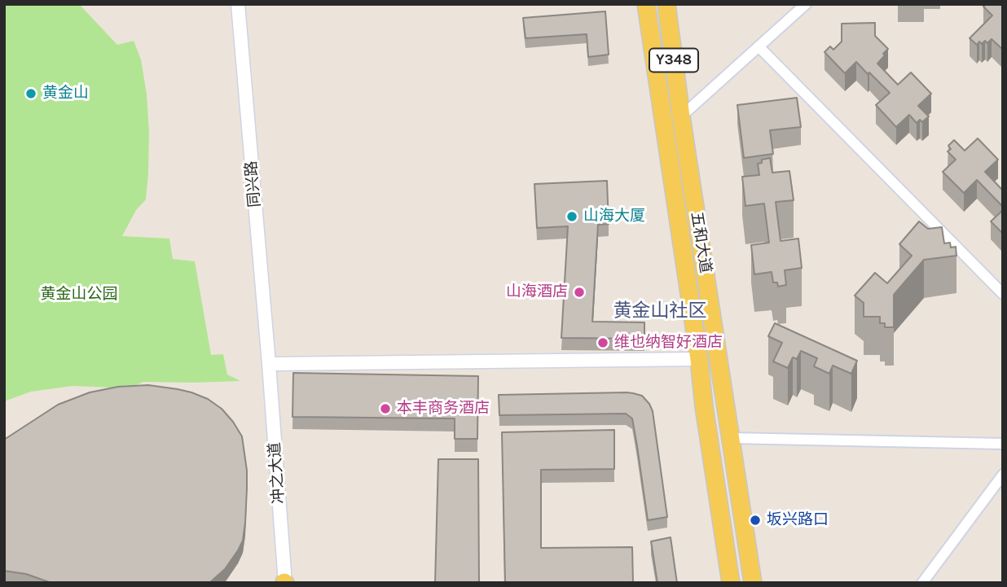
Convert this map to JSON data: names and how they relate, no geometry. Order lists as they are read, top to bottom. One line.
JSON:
{"streets":{"main road":["Y348","五和大道"],"street":["同兴路","冲之大道"]},"crossings":[["同兴路","冲之大道"]],"districts":["黄金山社区"],"parks":["黄金山公园"],"places":["黄金山","山海大厦","山海酒店","维也纳智好酒店","本丰商务酒店","坂兴路口"]}
